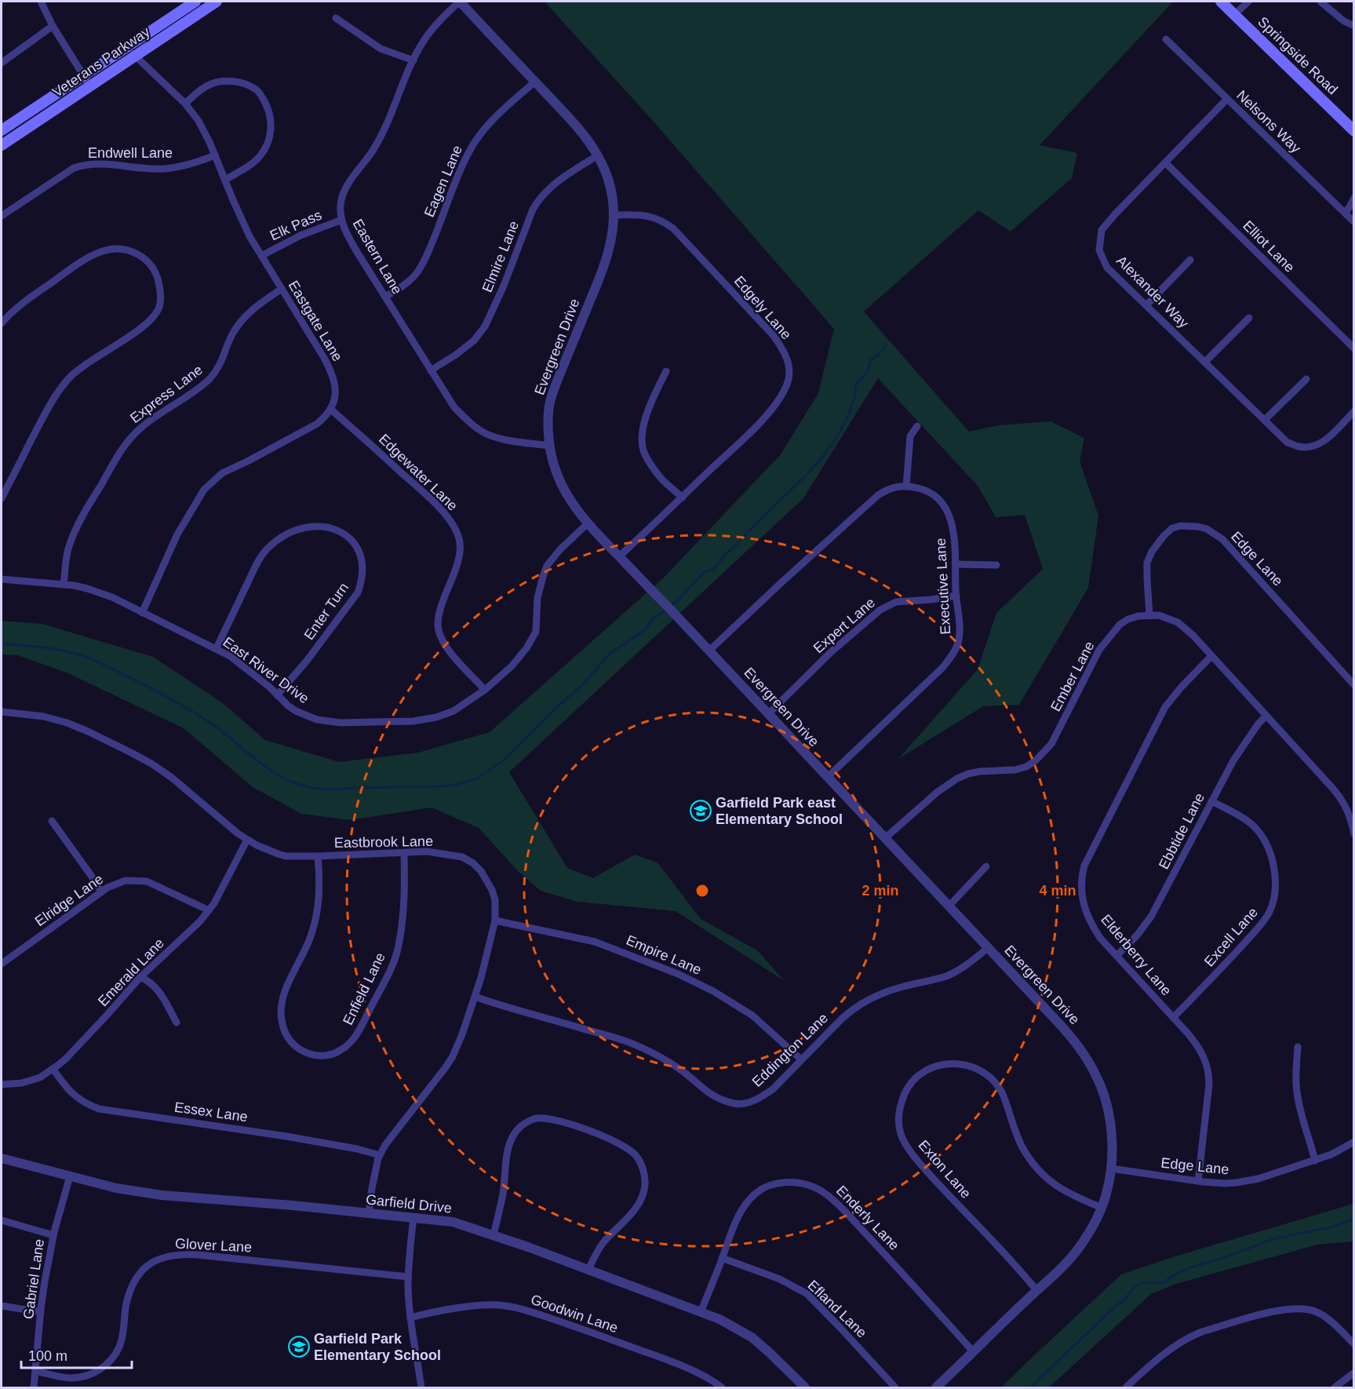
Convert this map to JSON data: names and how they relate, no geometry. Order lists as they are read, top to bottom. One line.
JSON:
{"streets":{"main road":["Springside Road","Veterans Parkway"],"street":["Nelsons Way","Endwell Lane","Eagen Lane","Elk Pass","Elliot Lane","Eastern Lane","Elmire Lane","Alexander Way","Edgely Lane","Eastgate Lane","Evergreen Drive","Express Lane","Edgewater Lane","Edge Lane","Executive Lane","Enter Turn","Expert Lane","East River Drive","Ember Lane","Ebbtide Lane","Eastbrook Lane","Elridge Lane","Excell Lane","Empire Lane","Elderberry Lane","Emerald Lane","Enfield Lane","Eddington Lane","Essex Lane","Exton Lane","Garfield Drive","Enderly Lane","Glover Lane","Gabriel Lane","Efland Lane","Goodwin Lane"]},"crossings":[["Veterans Parkway","Eastgate Lane"],["Nelsons Way","Alexander Way"],["Endwell Lane","Eastgate Lane"],["Eagen Lane","Eastern Lane"],["Eagen Lane","Evergreen Drive"],["Elk Pass","Eastern Lane"],["Elk Pass","Eastgate Lane"],["Elliot Lane","Alexander Way"],["Eastern Lane","Elmire Lane"],["Eastern Lane","Evergreen Drive"],["Elmire Lane","Evergreen Drive"],["Edgely Lane","Evergreen Drive"],["Eastgate Lane","Express Lane"],["Eastgate Lane","Edgewater Lane"],["Evergreen Drive","Edge Lane"],["Evergreen Drive","Executive Lane"],["Evergreen Drive","Expert Lane"],["Evergreen Drive","East River Drive"],["Evergreen Drive","Ember Lane"],["Evergreen Drive","Eddington Lane"],["Evergreen Drive","Exton Lane"],["Evergreen Drive","Enderly Lane"],["Express Lane","East River Drive"],["Edgewater Lane","East River Drive"],["Edge Lane","Ember Lane"],["Edge Lane","Elderberry Lane"],["Executive Lane","Expert Lane"],["Enter Turn","East River Drive"],["Ebbtide Lane","Excell Lane"],["Ebbtide Lane","Elderberry Lane"],["Eastbrook Lane","Empire Lane"],["Eastbrook Lane","Emerald Lane"],["Eastbrook Lane","Enfield Lane"],["Eastbrook Lane","Eddington Lane"],["Eastbrook Lane","Essex Lane"],["Eastbrook Lane","Garfield Drive"],["Elridge Lane","Emerald Lane"],["Excell Lane","Elderberry Lane"],["Empire Lane","Eddington Lane"],["Emerald Lane","Essex Lane"],["Garfield Drive","Enderly Lane"],["Garfield Drive","Gabriel Lane"],["Enderly Lane","Efland Lane"],["Glover Lane","Gabriel Lane"]],"places":{"school or university":["Garfield Park east Elementary School","Garfield Park Elementary School"]},"scale_bar":"100 m","rings":["2 min","4 min"]}
